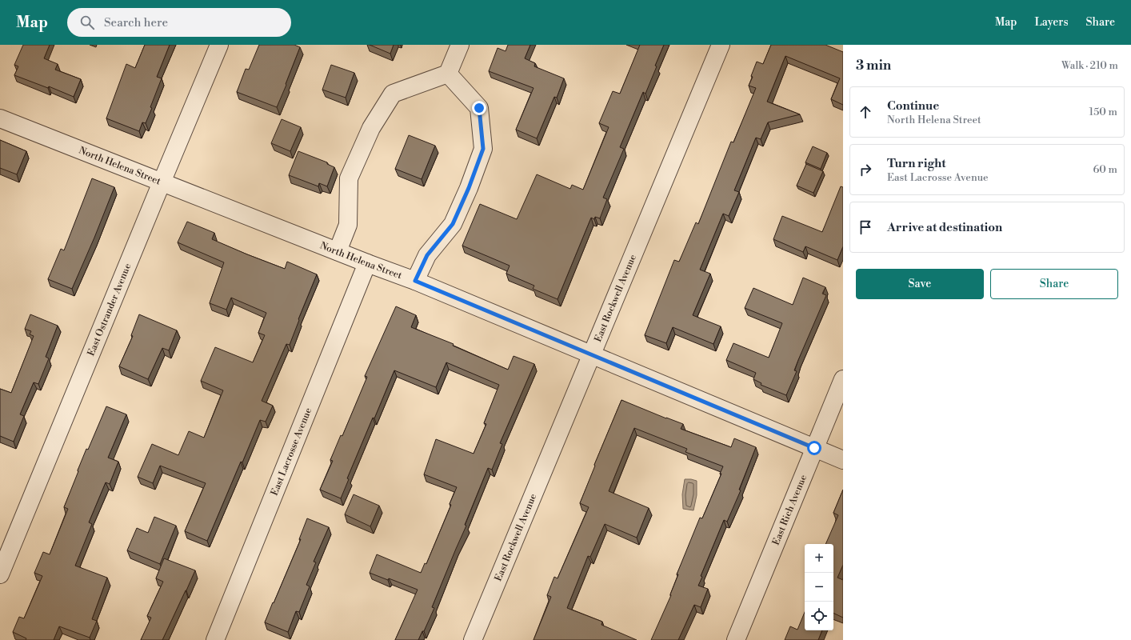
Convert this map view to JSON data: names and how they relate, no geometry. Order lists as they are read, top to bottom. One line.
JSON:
{"streets":{"street":["North Helena Street","East Rockwell Avenue","East Ostrander Avenue","East Lacrosse Avenue","East Rich Avenue"]},"crossings":[["North Helena Street","East Rockwell Avenue"],["North Helena Street","East Ostrander Avenue"],["North Helena Street","East Lacrosse Avenue"],["North Helena Street","East Rich Avenue"]],"page":{"header":"Map","search":"Search here","nav":["Map","Layers","Share"],"heading":["3 min","Walk · 210 m"],"list":[["Continue","North Helena Street","150 m"],["Turn right","East Lacrosse Avenue","60 m"],"Arrive at destination"],"buttons":["Save","Share"],"map_buttons":["+","−"]}}
